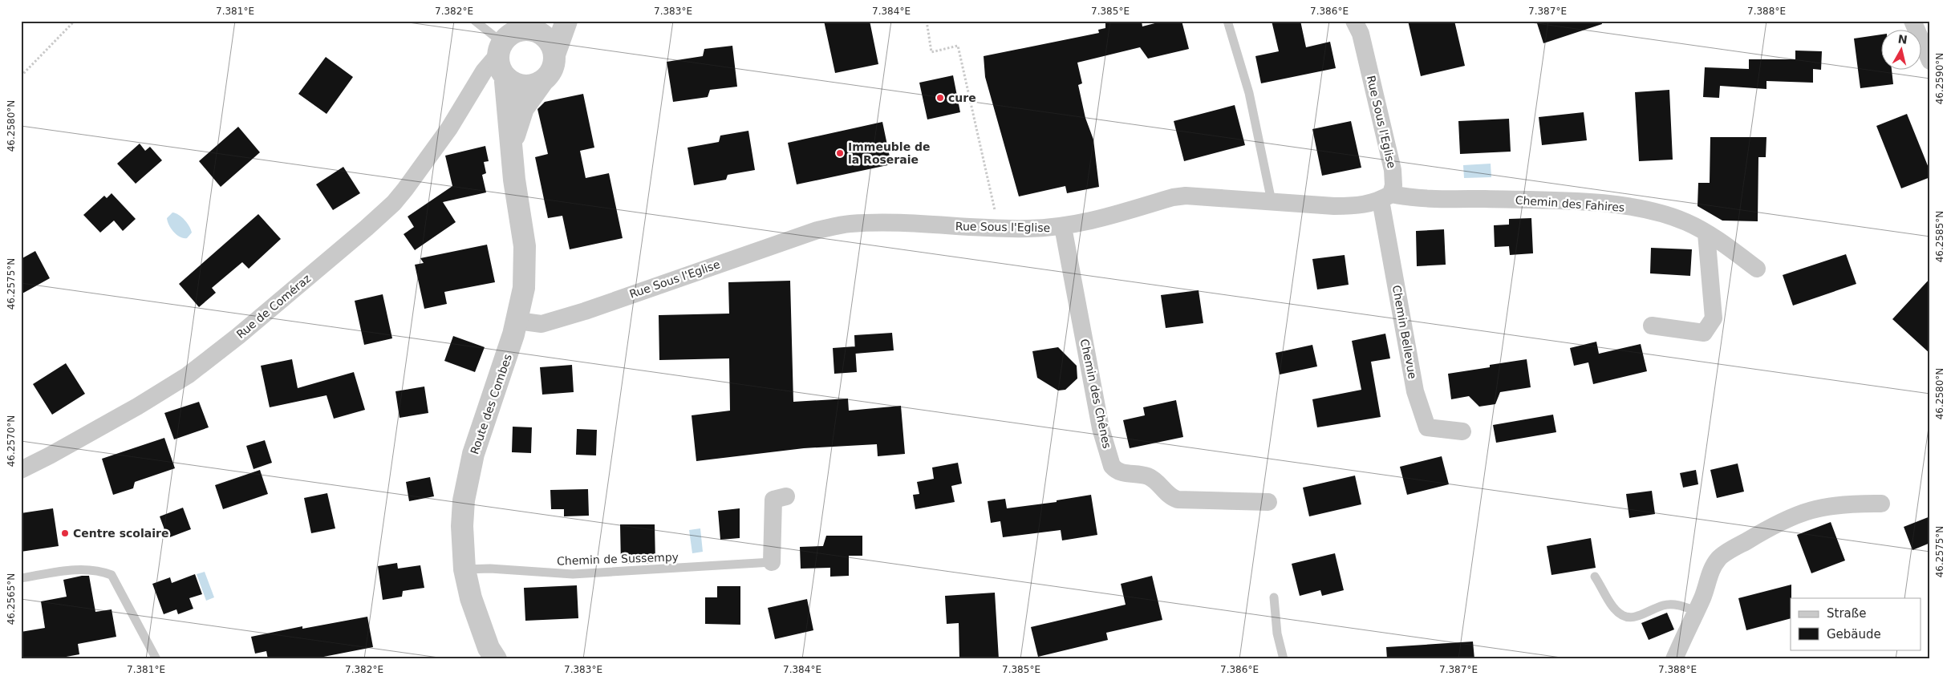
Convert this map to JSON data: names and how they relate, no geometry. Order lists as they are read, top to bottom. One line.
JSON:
{"streets":{"street":["Rue Sous l'Eglise","Chemin des Fahires","Rue de Coméraz","Chemin Bellevue","Chemin des Chênes","Route des Combes"],"lane":["Chemin de Sussempy"]},"crossings":[["Rue Sous l'Eglise","Chemin des Fahires"],["Rue Sous l'Eglise","Chemin Bellevue"],["Rue Sous l'Eglise","Chemin des Chênes"],["Rue Sous l'Eglise","Route des Combes"],["Chemin des Fahires","Chemin Bellevue"],["Rue de Coméraz","Route des Combes"],["Route des Combes","Chemin de Sussempy"]],"places":["cure","Immeuble de la Roseraie","Centre scolaire"],"legend":["Straße","Gebäude"],"north":"top","coordinates":["7.381°E","7.382°E","7.383°E","7.384°E","7.385°E","7.386°E","7.387°E","7.388°E","46.2590°N","46.2580°N","46.2585°N","46.2575°N","46.2570°N","46.2565°N"]}
